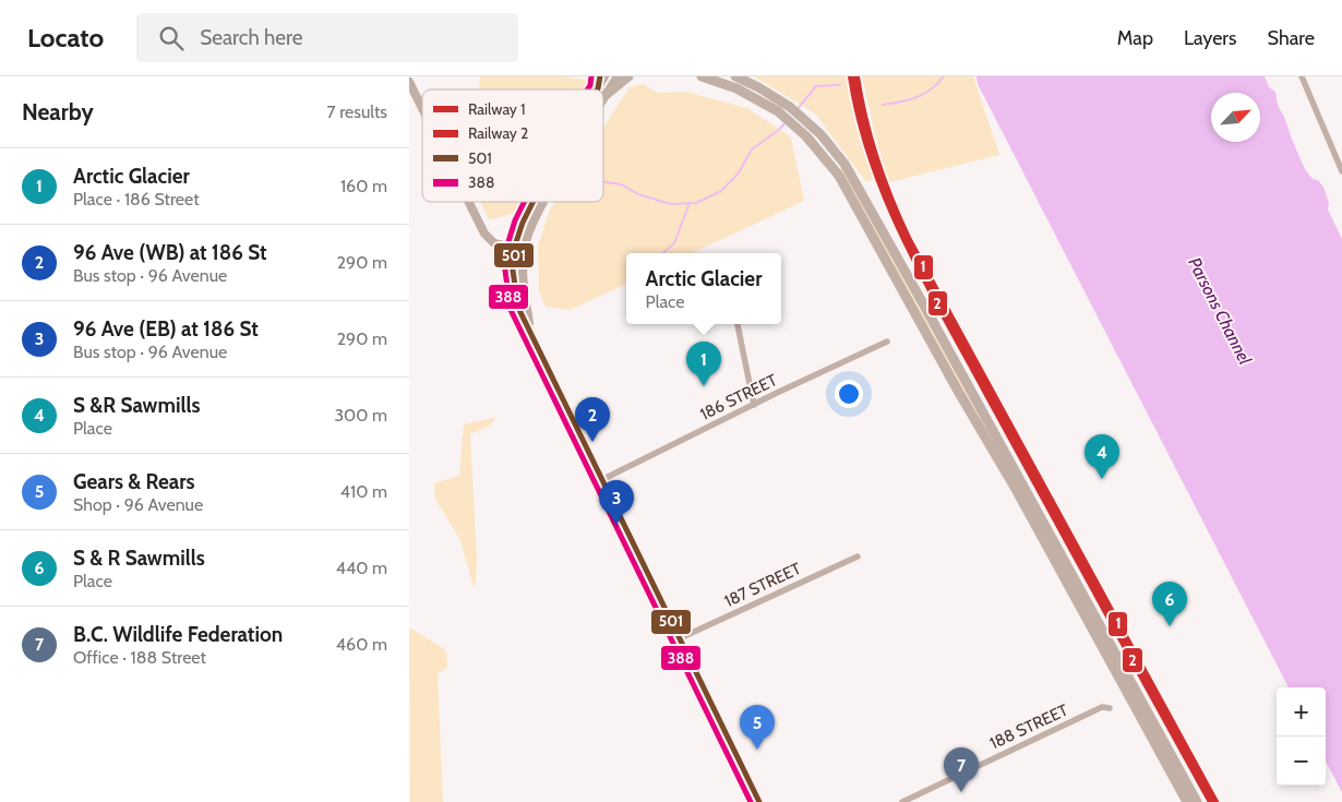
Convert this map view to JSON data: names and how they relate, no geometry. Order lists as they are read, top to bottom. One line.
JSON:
{"streets":{"street":["186 STREET","187 STREET","188 STREET"]},"water":["Parsons Channel"],"lines":["rail line 1","rail line 2","transit line 501","transit line 388"],"legend":["Railway 1","Railway 2","501","388"],"north":"top right","page":{"header":"Locato","search":"Search here","nav":["Map","Layers","Share"],"heading":["Nearby","7 results"],"list":[{"mark":"1","name":"Arctic Glacier","note":"Place · 186 Street","value":"160 m"},{"mark":"2","name":"96 Ave (WB) at 186 St","note":"Bus stop · 96 Avenue","value":"290 m"},{"mark":"3","name":"96 Ave (EB) at 186 St","note":"Bus stop · 96 Avenue","value":"290 m"},{"mark":"4","name":"S &R Sawmills","note":"Place","value":"300 m"},{"mark":"5","name":"Gears & Rears","note":"Shop · 96 Avenue","value":"410 m"},{"mark":"6","name":"S & R Sawmills","note":"Place","value":"440 m"},{"mark":"7","name":"B.C. Wildlife Federation","note":"Office · 188 Street","value":"460 m"}],"popup":["Arctic Glacier","Place"],"pins":["1","2","4","3","6","5","7"],"map_buttons":["+","−"]}}
